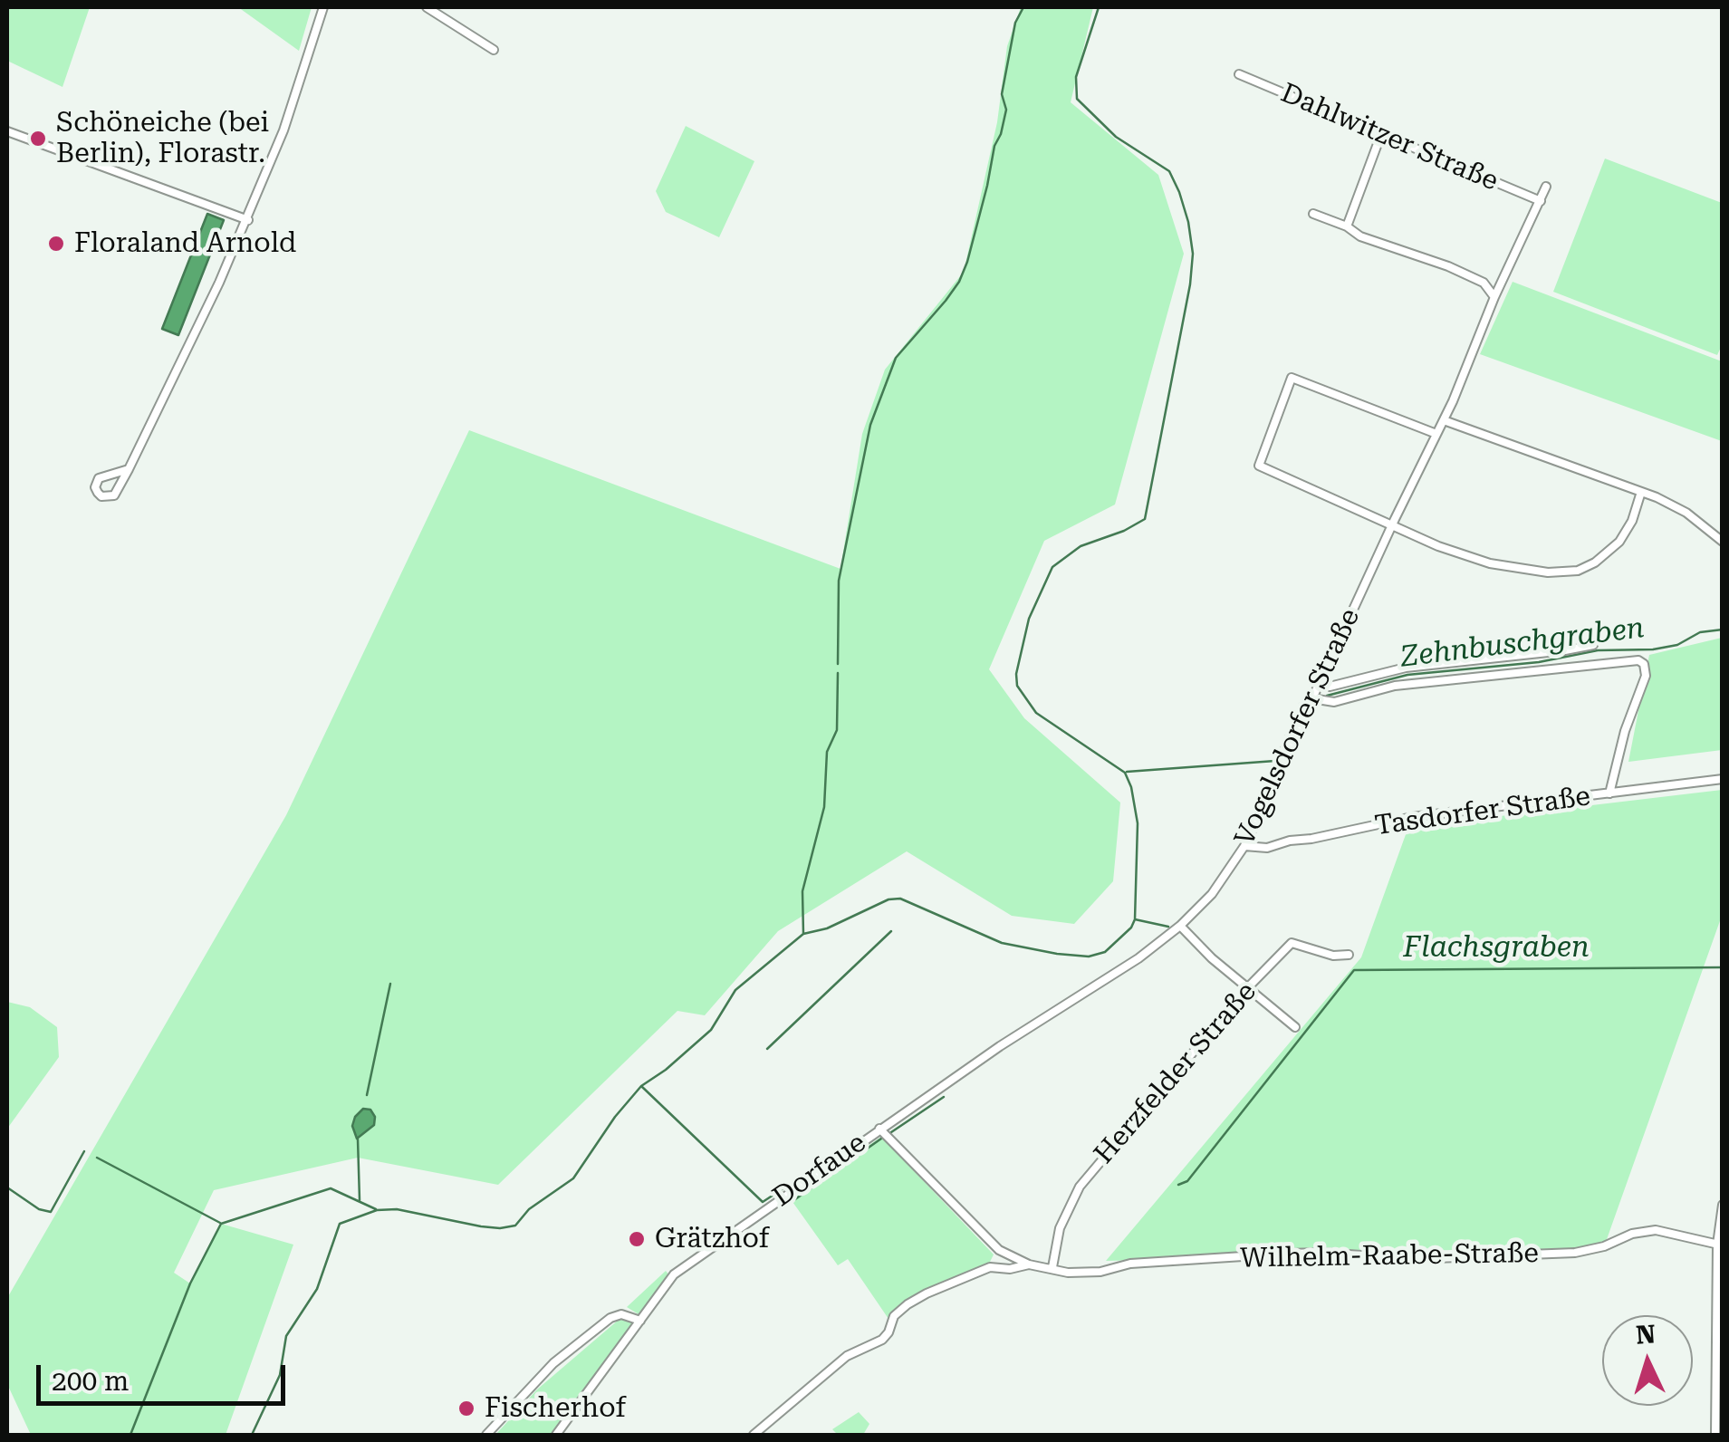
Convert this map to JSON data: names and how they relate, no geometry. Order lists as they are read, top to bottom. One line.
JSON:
{"streets":{"street":["Dahlwitzer Straße","Vogelsdorfer Straße","Tasdorfer Straße","Herzfelder Straße","Dorfaue","Wilhelm-Raabe-Straße"]},"crossings":[["Dahlwitzer Straße","Vogelsdorfer Straße"],["Vogelsdorfer Straße","Tasdorfer Straße"],["Vogelsdorfer Straße","Dorfaue"],["Herzfelder Straße","Wilhelm-Raabe-Straße"]],"water":["Zehnbuschgraben","Flachsgraben"],"places":["Schöneiche (bei Berlin), Florastr.","Floraland Arnold","Grätzhof","Fischerhof"],"scale_bar":"200 m","north":"top"}
